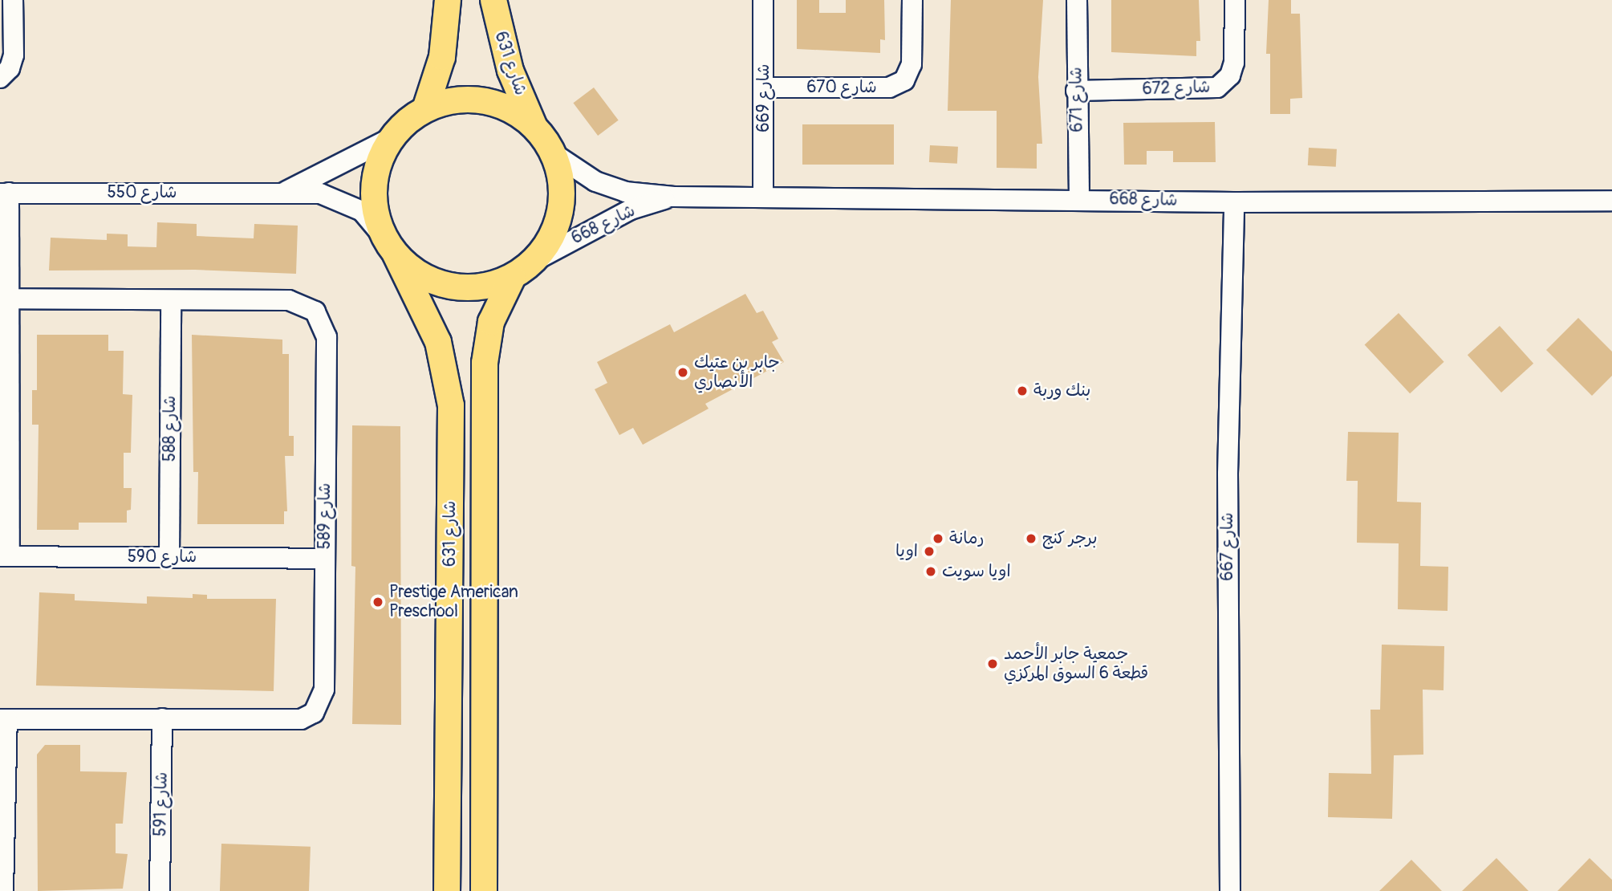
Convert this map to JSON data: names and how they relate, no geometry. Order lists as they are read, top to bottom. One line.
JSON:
{"streets":{"main road":["شارع 631"],"street":["شارع 670","شارع 672","شارع 669","شارع 671","شارع 550","شارع 668","شارع 588","شارع 589","شارع 667","شارع 590","شارع 591"]},"crossings":[["شارع 631","شارع 550"],["شارع 631","شارع 668"],["شارع 670","شارع 669"],["شارع 672","شارع 671"],["شارع 669","شارع 668"],["شارع 671","شارع 668"],["شارع 550","شارع 668"],["شارع 668","شارع 667"],["شارع 588","شارع 589"],["شارع 588","شارع 590"],["شارع 589","شارع 590"],["شارع 589","شارع 591"]],"places":["جابر بن عتيك الأنصاري","بنك وربة","رمانة","برجر كنج","اويا","اويا سويت","Prestige American Preschool","جمعية جابر الأحمد قطعة 6 السوق المركزي"]}
